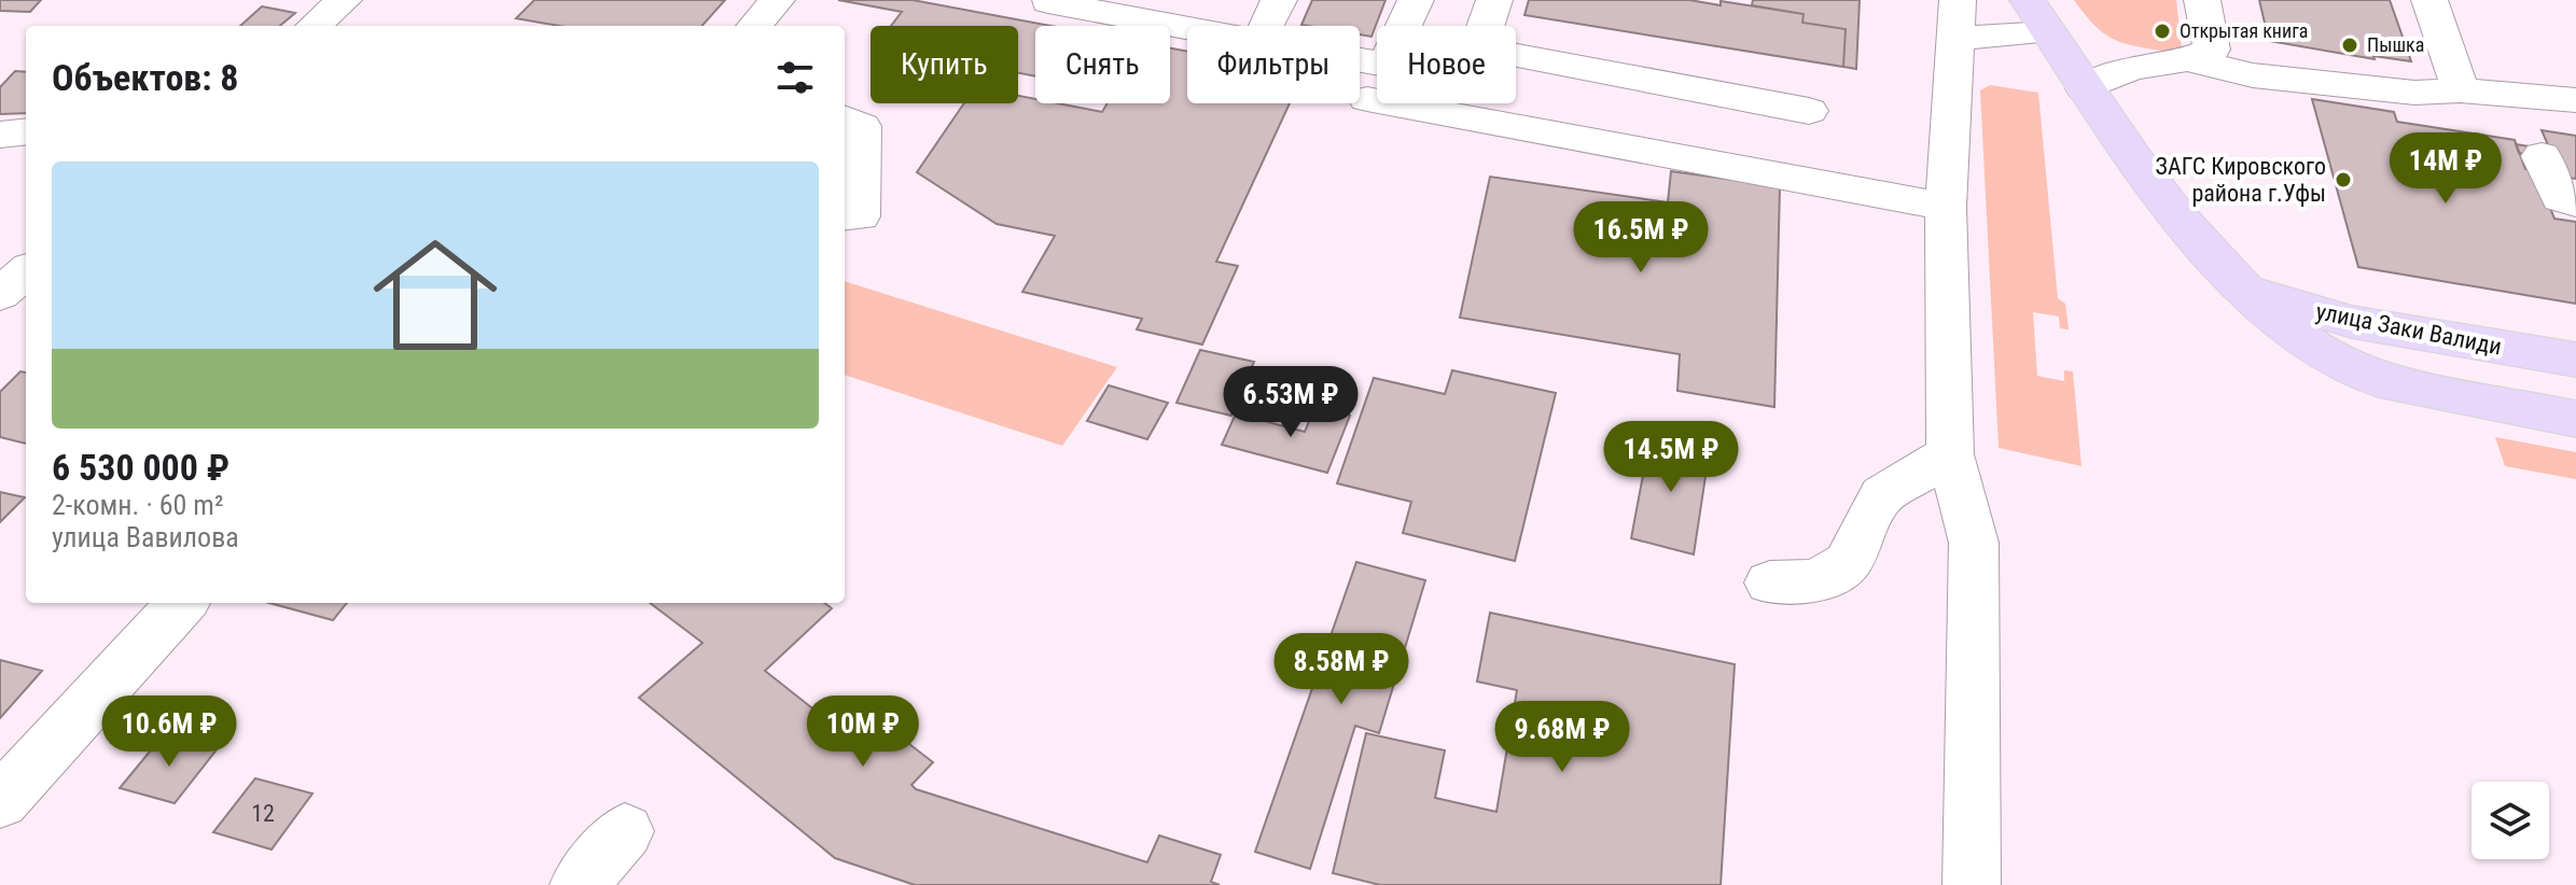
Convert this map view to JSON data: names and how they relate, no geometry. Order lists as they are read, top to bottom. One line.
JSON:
{"streets":{"main road":["улица Заки Валиди"]},"places":["Открытая книга","Пышка","ЗАГС Кировского района г.Уфы"],"house_numbers":["12"],"page":{"chip":["Купить","Снять","Фильтры","Новое"],"heading":"Объектов: 8","list":[{"name":"6 530 000 ₽","note":"2-комн. · 60 m² · улица Вавилова"}],"price":["14M ₽","16.5M ₽","6.53M ₽","14.5M ₽","8.58M ₽","10.6M ₽","10M ₽","9.68M ₽"]}}
